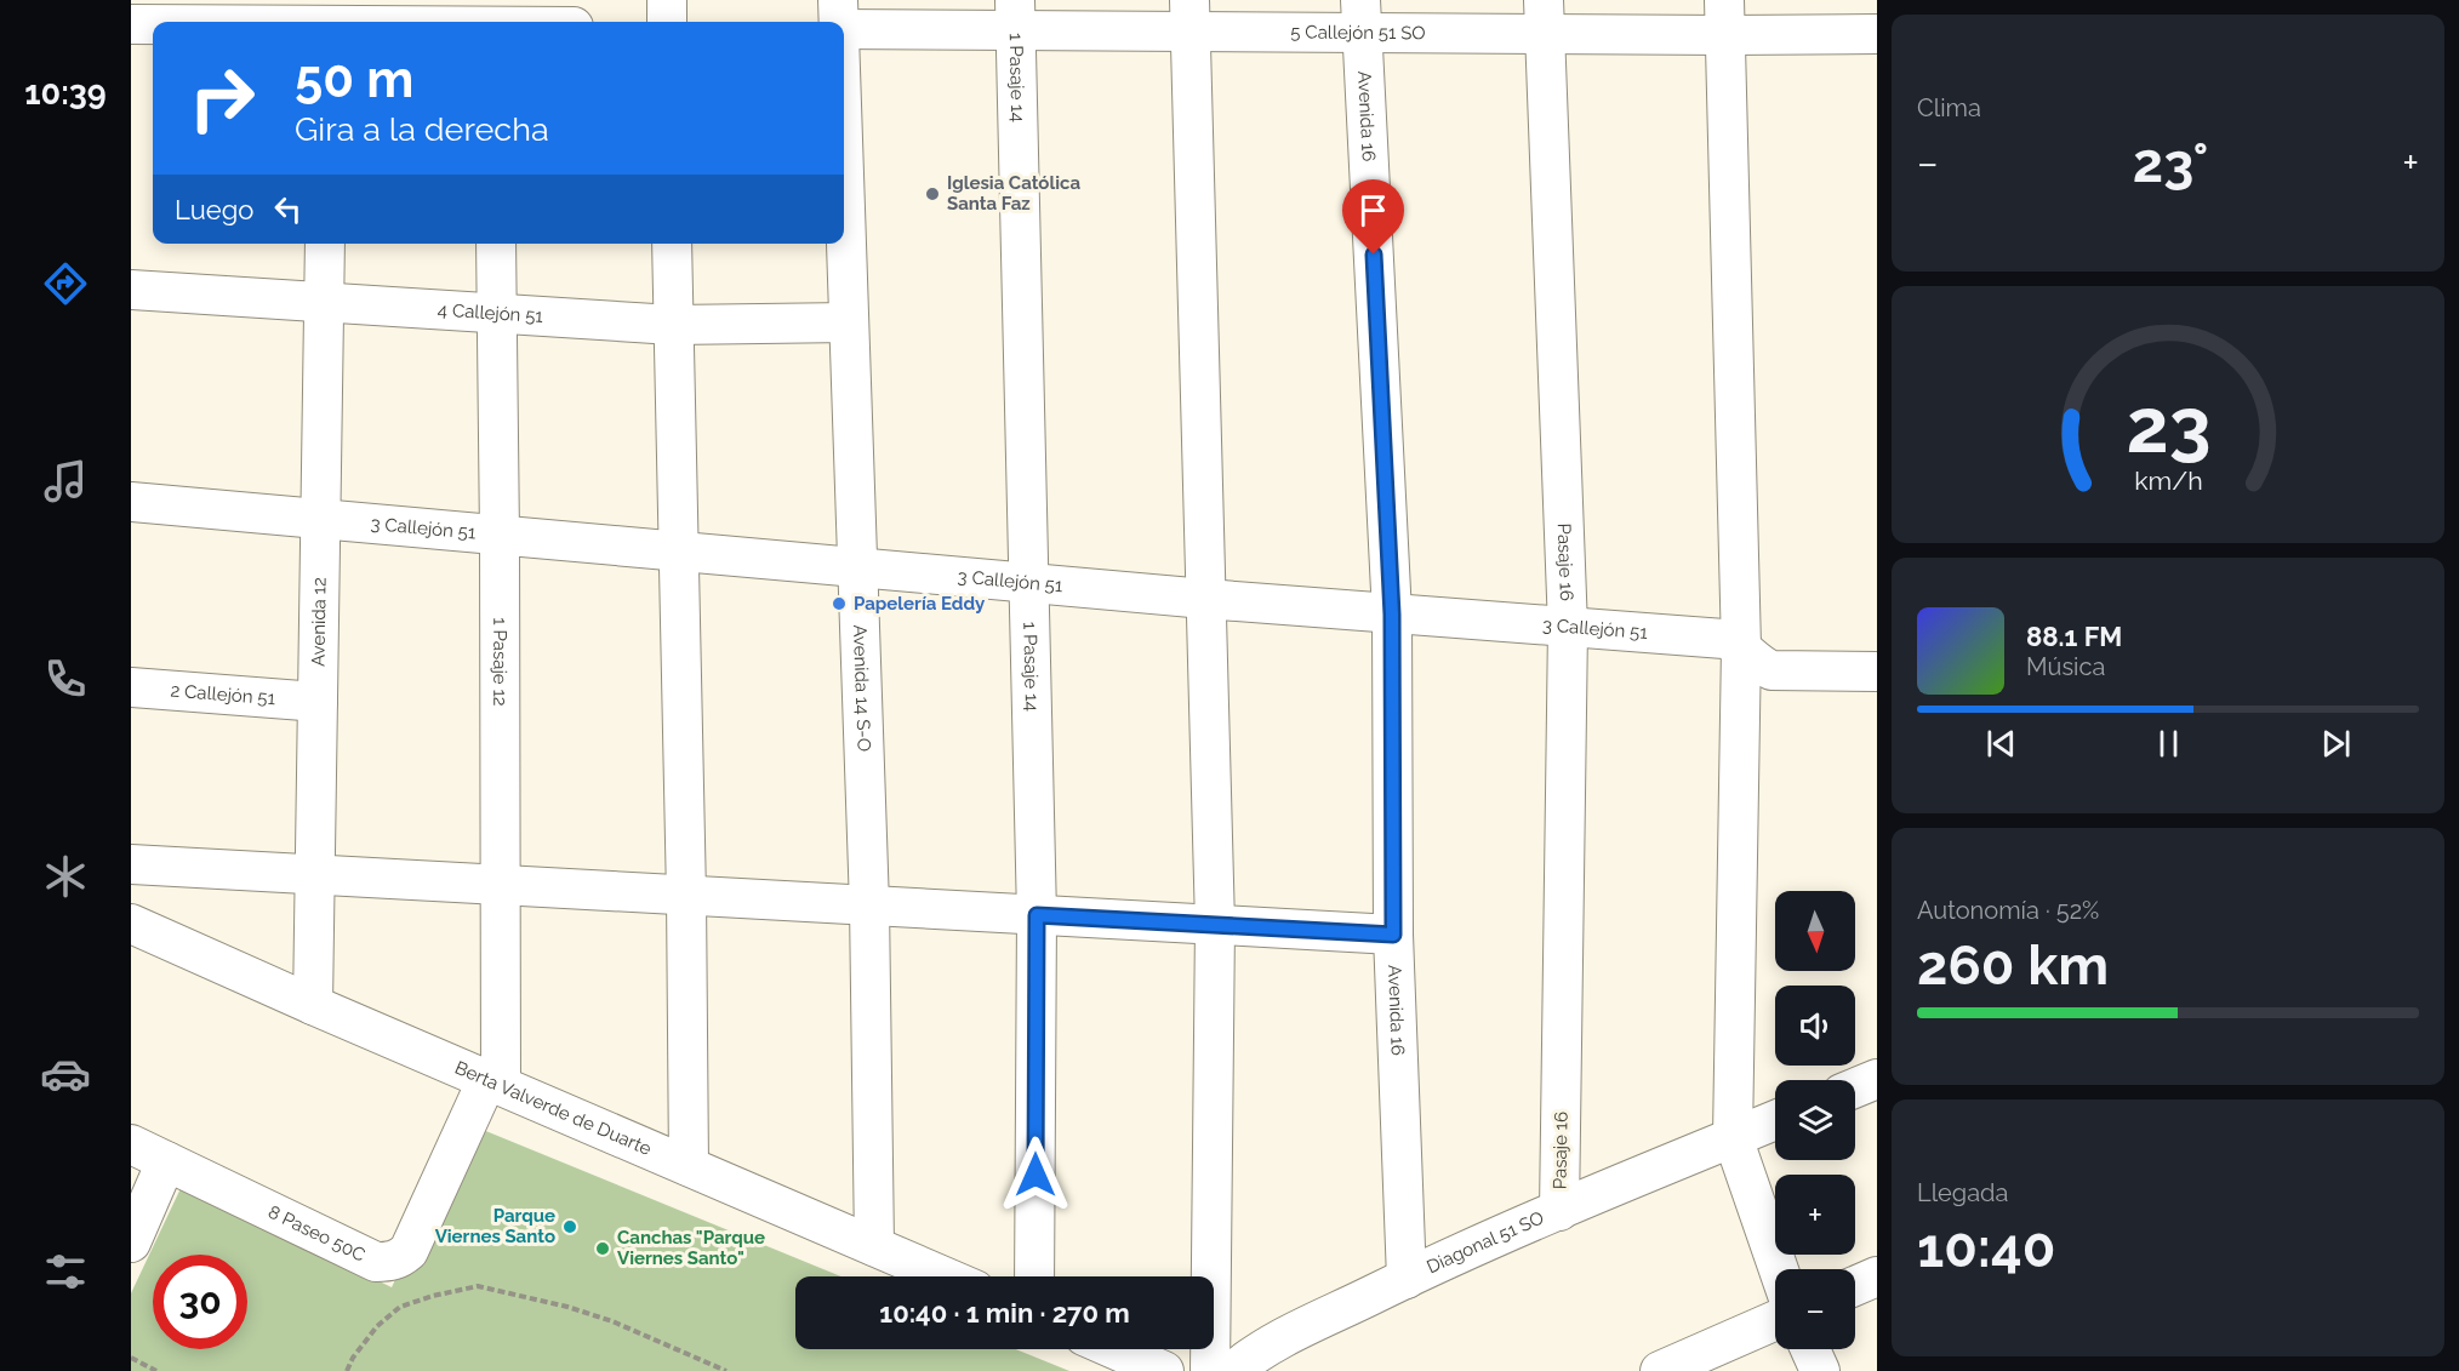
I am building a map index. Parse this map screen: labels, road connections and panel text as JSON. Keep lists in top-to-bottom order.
{
  "streets": {
    "street": [
      "5 Callejón 51 SO",
      "1 Pasaje 14",
      "Avenida 16",
      "4 Callejón 51",
      "3 Callejón 51",
      "Pasaje 16",
      "Avenida 12",
      "1 Pasaje 12",
      "Avenida 14 S-O",
      "2 Callejón 51",
      "Berta Valverde de Duarte",
      "8 Paseo 50C",
      "Diagonal 51 SO"
    ]
  },
  "crossings": [
    ["5 Callejón 51 SO", "1 Pasaje 14"],
    ["5 Callejón 51 SO", "Avenida 16"],
    ["5 Callejón 51 SO", "Pasaje 16"],
    ["1 Pasaje 14", "3 Callejón 51"],
    ["Avenida 16", "3 Callejón 51"],
    ["Avenida 16", "Diagonal 51 SO"],
    ["4 Callejón 51", "Avenida 12"],
    ["4 Callejón 51", "1 Pasaje 12"],
    ["4 Callejón 51", "Avenida 14 S-O"],
    ["3 Callejón 51", "Pasaje 16"],
    ["3 Callejón 51", "Avenida 12"],
    ["3 Callejón 51", "1 Pasaje 12"],
    ["3 Callejón 51", "Avenida 14 S-O"],
    ["Pasaje 16", "Diagonal 51 SO"],
    ["Avenida 12", "2 Callejón 51"],
    ["Avenida 12", "Berta Valverde de Duarte"],
    ["1 Pasaje 12", "Berta Valverde de Duarte"],
    ["1 Pasaje 12", "8 Paseo 50C"],
    ["Avenida 14 S-O", "Berta Valverde de Duarte"],
    ["Berta Valverde de Duarte", "8 Paseo 50C"]
  ],
  "places": [
    "Iglesia Católica Santa Faz",
    "Papelería Eddy",
    "Parque Viernes Santo",
    "Canchas \"Parque Viernes Santo\""
  ],
  "north": "bottom",
  "page": {
    "tabs": "10:39",
    "tile": [
      "Clima",
      ["Autonomía · 52%", "260 km"],
      ["Llegada", "10:40"]
    ],
    "turn": ["50 m", "Gira a la derecha"],
    "heat": ["−", "23°", "+"],
    "then": "Luego",
    "song": ["88.1 FM", "Música"],
    "map_buttons": ["+", "−"],
    "limit": "30",
    "trip": "10:40 · 1 min · 270 m",
    "gauge": ["23", "km/h"]
  }
}
